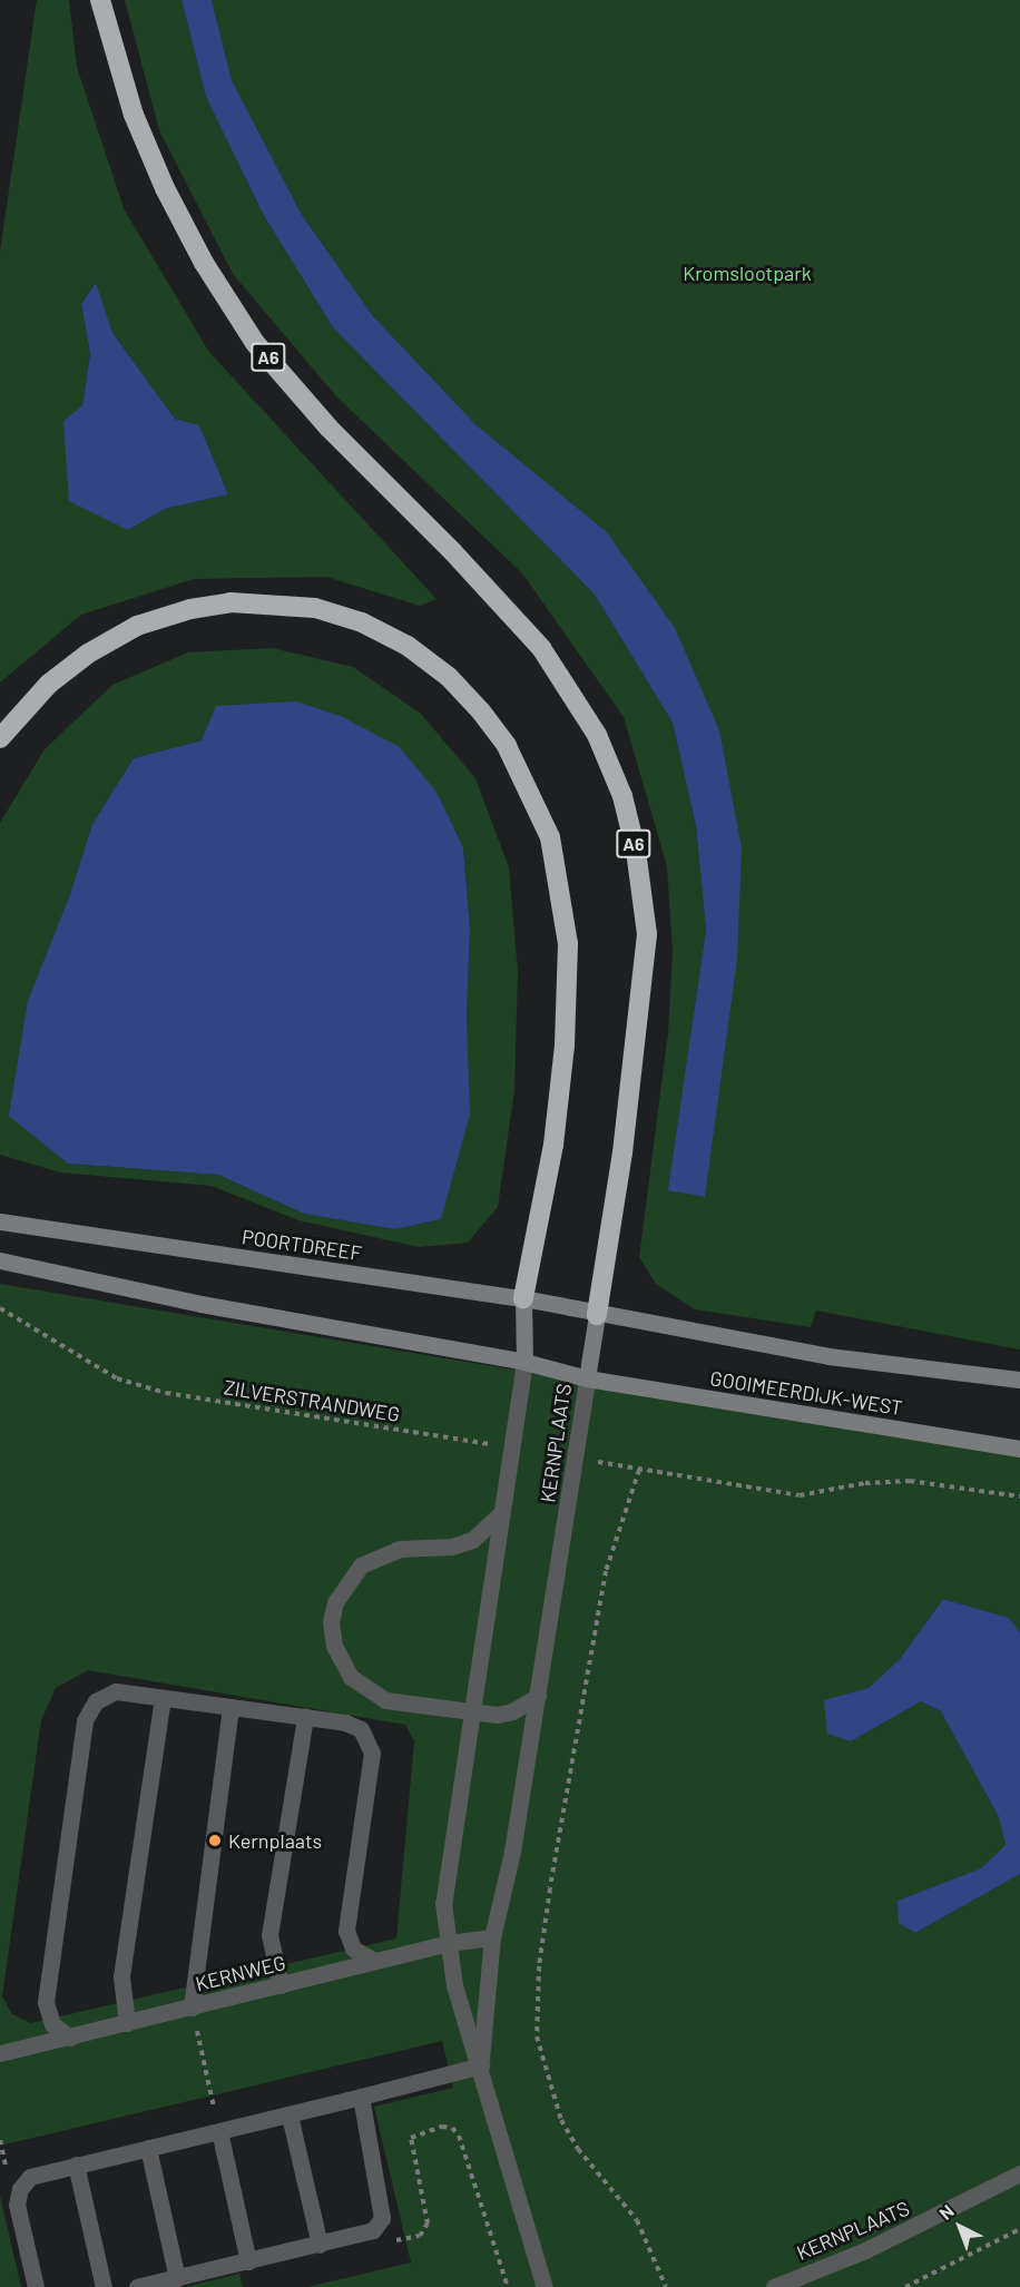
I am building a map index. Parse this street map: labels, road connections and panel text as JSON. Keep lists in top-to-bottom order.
{
  "streets": {
    "highway": ["A6"],
    "main road": ["POORTDREEF", "GOOIMEERDIJK-WEST", "KERNPLAATS"],
    "street": ["KERNWEG"],
    "path": ["ZILVERSTRANDWEG"]
  },
  "crossings": [
    ["A6", "POORTDREEF"],
    ["A6", "GOOIMEERDIJK-WEST"],
    ["A6", "KERNPLAATS"],
    ["POORTDREEF", "GOOIMEERDIJK-WEST"],
    ["POORTDREEF", "KERNPLAATS"],
    ["GOOIMEERDIJK-WEST", "KERNPLAATS"],
    ["ZILVERSTRANDWEG", "KERNPLAATS"],
    ["KERNPLAATS", "KERNWEG"]
  ],
  "parks": ["Kromslootpark"],
  "places": ["Kernplaats"],
  "north": "top left"
}
